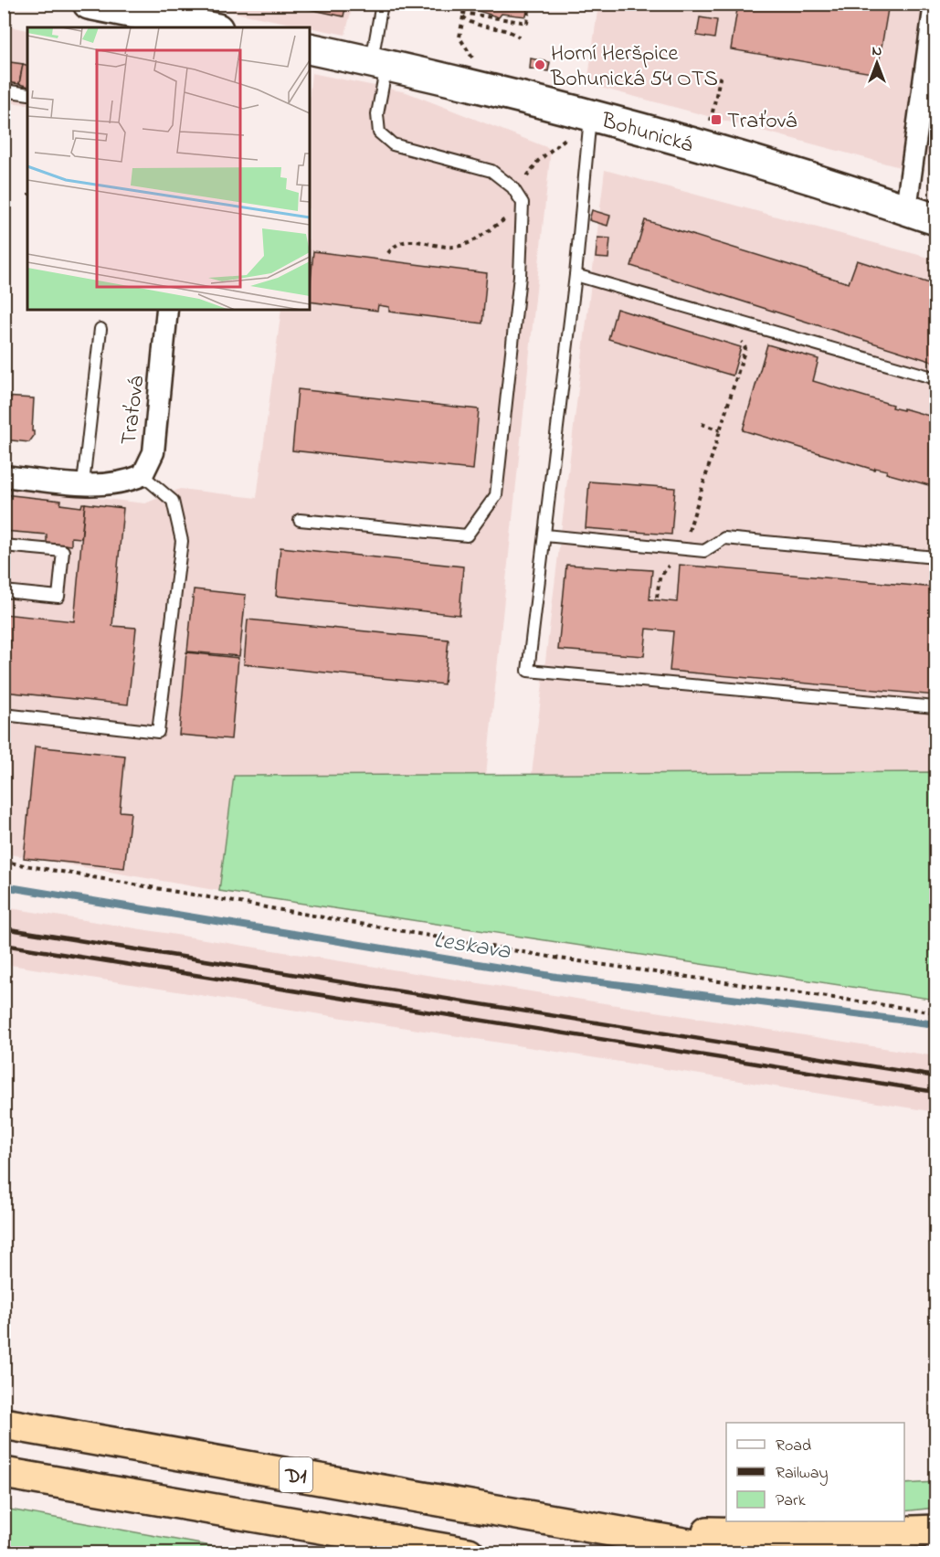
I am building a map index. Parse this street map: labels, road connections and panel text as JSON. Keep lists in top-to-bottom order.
{
  "streets": {
    "highway": ["D1"],
    "street": ["Bohunická", "Traťová"]
  },
  "water": ["Leskava"],
  "places": {
    "other": ["Horní Heršpice Bohunická 54 OTS"],
    "transit": ["Traťová"]
  },
  "legend": ["Road", "Railway", "Park"],
  "north": "top"
}
